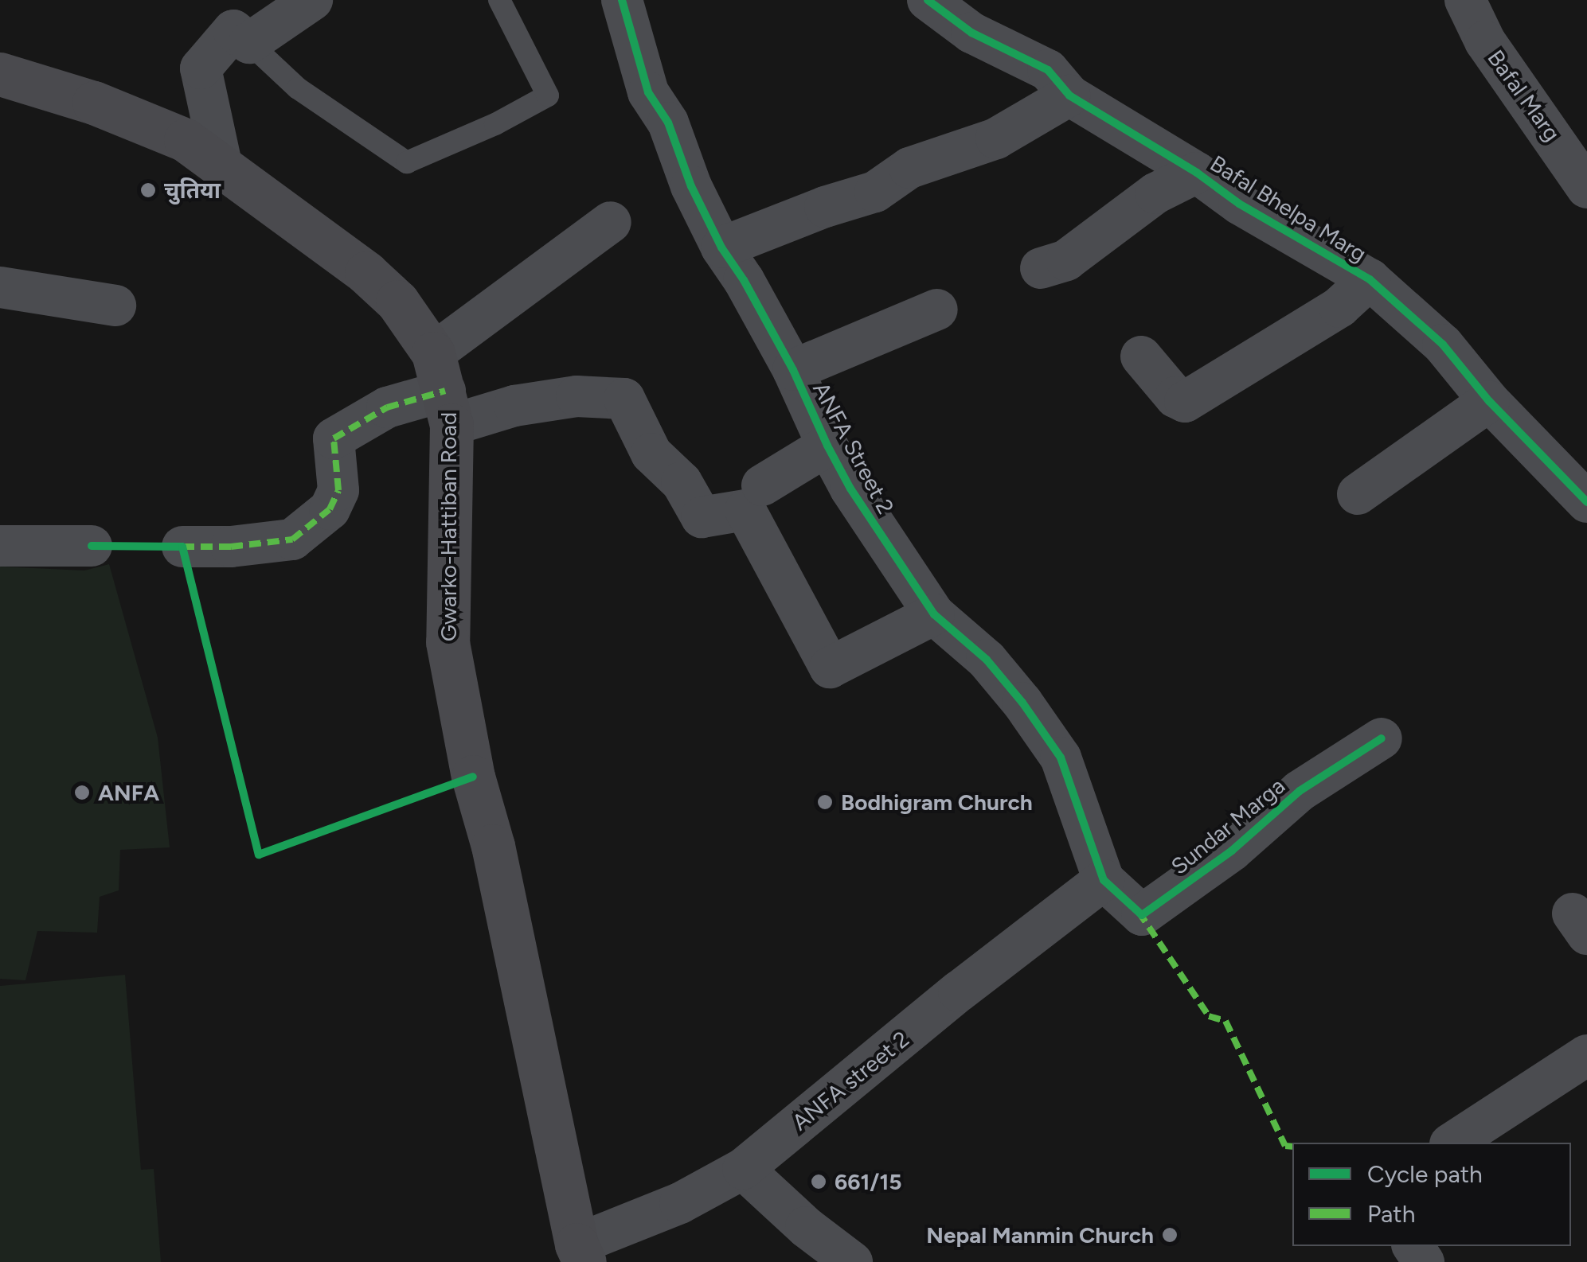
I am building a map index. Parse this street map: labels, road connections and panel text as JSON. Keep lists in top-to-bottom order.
{
  "streets": {
    "main road": ["Gwarko-Hattiban Road"],
    "street": [
      "Bafal Marg",
      "Bafal Bhelpa Marg",
      "ANFA Street 2",
      "Sundar Marga",
      "ANFA street 2"
    ]
  },
  "crossings": [
    ["ANFA Street 2", "Sundar Marga"],
    ["ANFA Street 2", "ANFA street 2"],
    ["Gwarko-Hattiban Road", "ANFA street 2"],
    ["Sundar Marga", "ANFA street 2"]
  ],
  "places": [
    "चुतिया",
    "ANFA",
    "Bodhigram Church",
    "661/15",
    "Nepal Manmin Church"
  ],
  "legend": ["Cycle path", "Path"]
}
